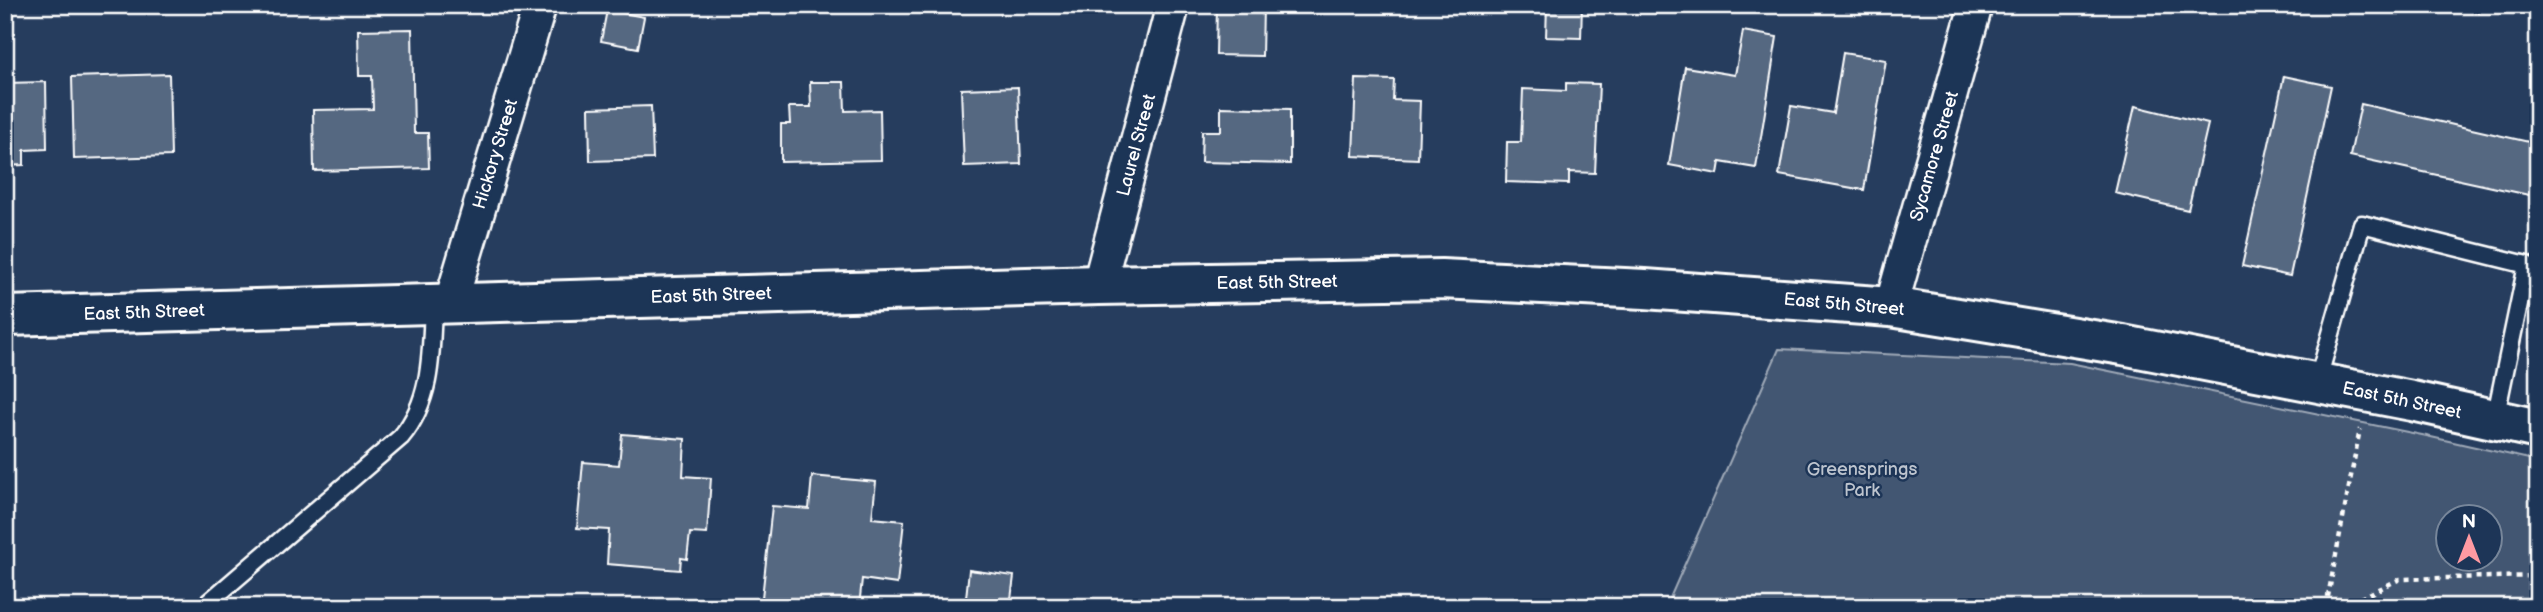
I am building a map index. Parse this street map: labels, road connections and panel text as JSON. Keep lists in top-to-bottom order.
{
  "streets": {
    "main road": ["East 5th Street"],
    "street": ["Laurel Street", "Hickory Street", "Sycamore Street"]
  },
  "crossings": [
    ["Laurel Street", "East 5th Street"],
    ["Hickory Street", "East 5th Street"],
    ["Sycamore Street", "East 5th Street"]
  ],
  "parks": ["Greensprings Park"],
  "north": "top"
}
